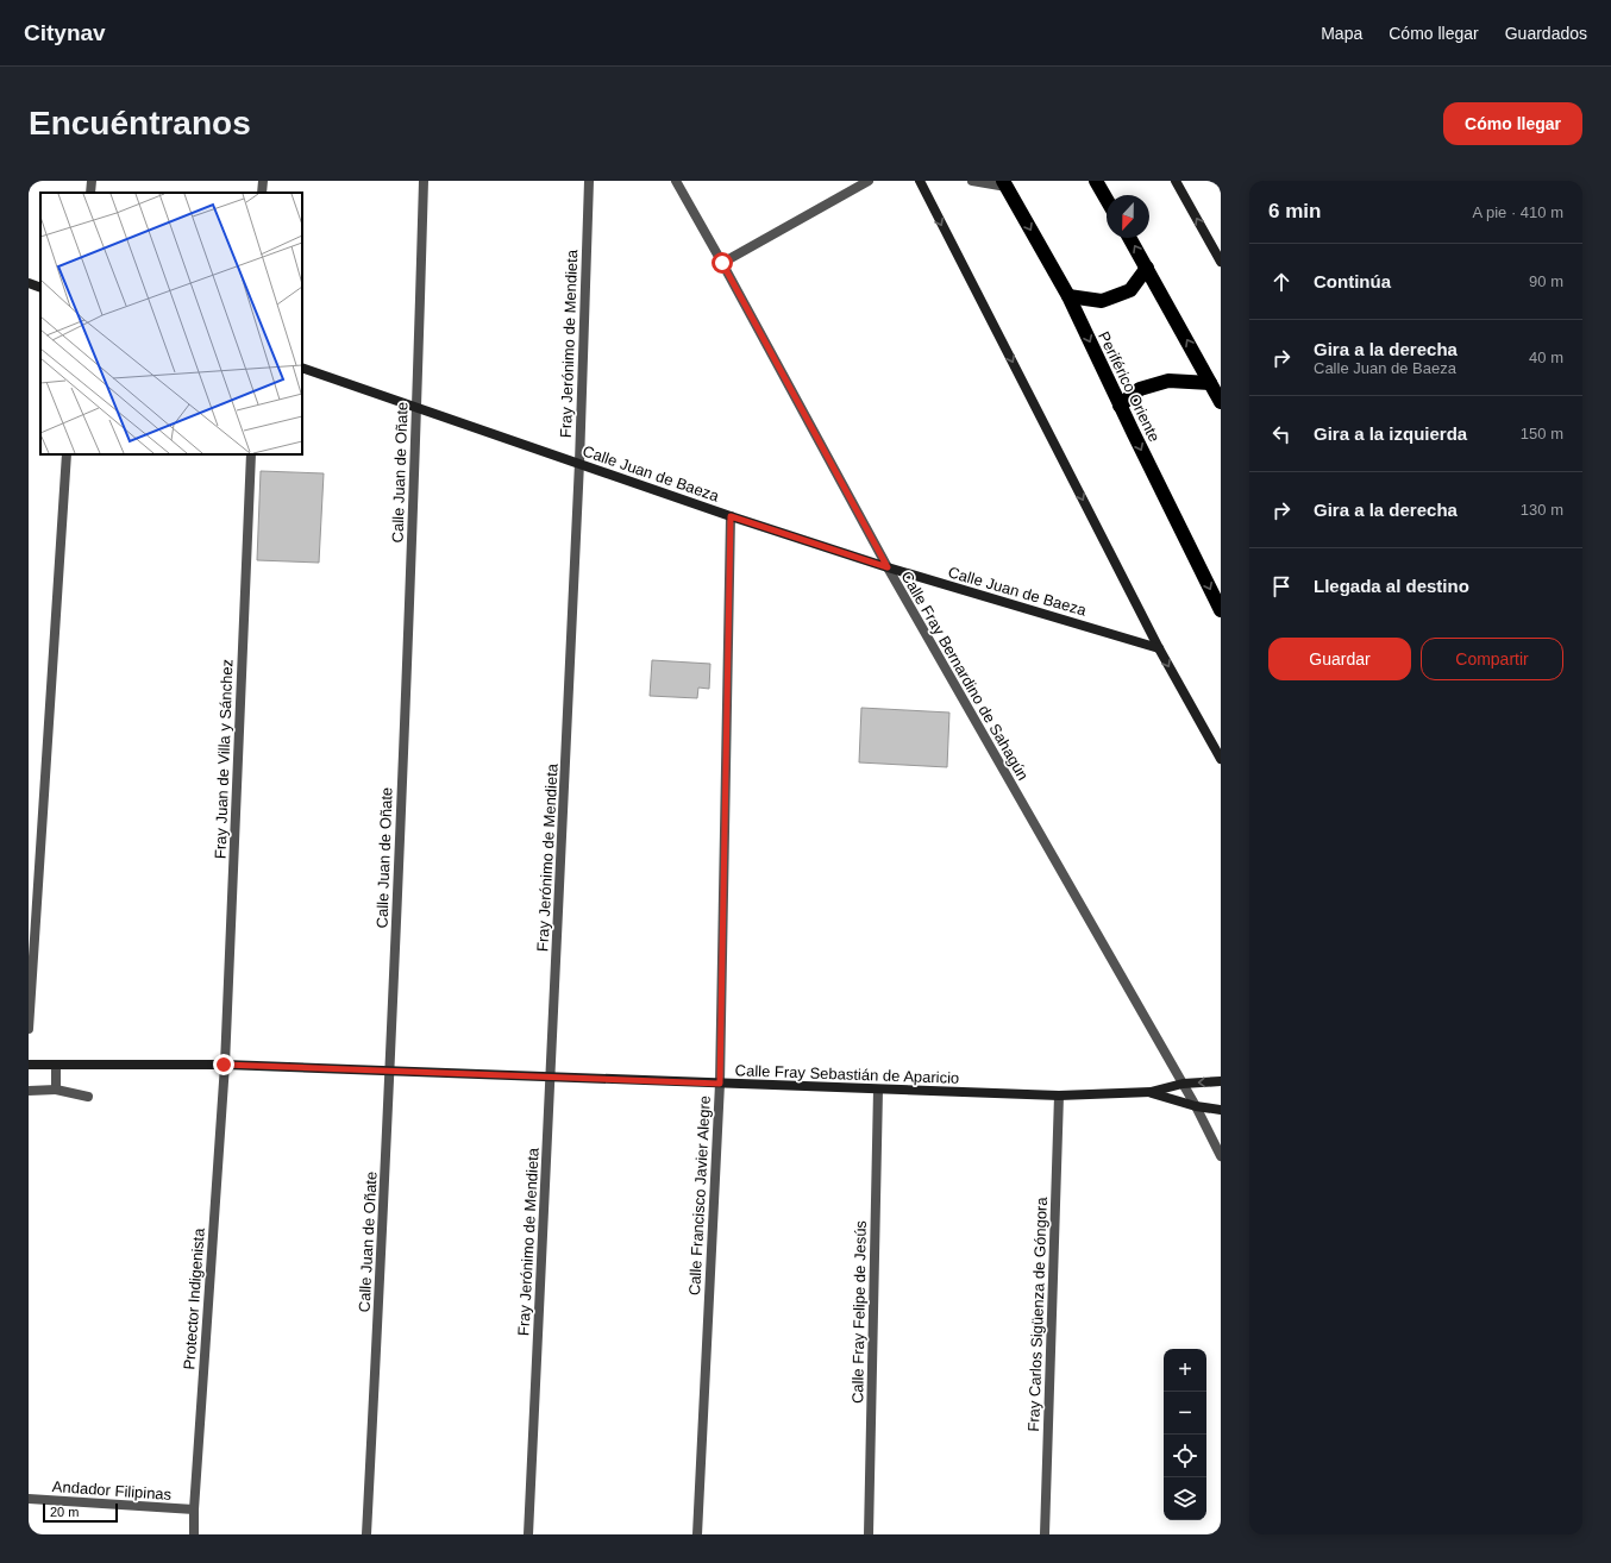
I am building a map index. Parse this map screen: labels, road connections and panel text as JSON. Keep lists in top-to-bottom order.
{
  "streets": {
    "highway": ["Periférico Oriente"],
    "street": [
      "Fray Jerónimo de Mendieta",
      "Calle Juan de Oñate",
      "Calle Juan de Baeza",
      "Calle Fray Bernardino de Sahagún",
      "Fray Juan de Villa y Sánchez",
      "Calle Fray Sebastián de Aparicio",
      "Calle Francisco Javier Alegre",
      "Protector Indigenista",
      "Calle Fray Felipe de Jesús",
      "Fray Carlos Sigüenza de Góngora",
      "Andador Filipinas"
    ]
  },
  "crossings": [
    ["Fray Jerónimo de Mendieta", "Calle Juan de Baeza"],
    ["Fray Jerónimo de Mendieta", "Calle Fray Sebastián de Aparicio"],
    ["Calle Juan de Oñate", "Calle Juan de Baeza"],
    ["Calle Juan de Oñate", "Calle Fray Sebastián de Aparicio"],
    ["Calle Juan de Baeza", "Calle Fray Bernardino de Sahagún"],
    ["Calle Juan de Baeza", "Calle Francisco Javier Alegre"],
    ["Calle Fray Bernardino de Sahagún", "Calle Fray Sebastián de Aparicio"],
    ["Fray Juan de Villa y Sánchez", "Calle Fray Sebastián de Aparicio"],
    ["Fray Juan de Villa y Sánchez", "Protector Indigenista"],
    ["Calle Fray Sebastián de Aparicio", "Calle Francisco Javier Alegre"],
    ["Calle Fray Sebastián de Aparicio", "Protector Indigenista"],
    ["Calle Fray Sebastián de Aparicio", "Calle Fray Felipe de Jesús"],
    ["Calle Fray Sebastián de Aparicio", "Fray Carlos Sigüenza de Góngora"],
    ["Protector Indigenista", "Andador Filipinas"]
  ],
  "scale_bar": "20 m",
  "north": "bottom",
  "page": {
    "header": "Citynav",
    "nav": ["Mapa", "Cómo llegar", "Guardados"],
    "buttons": [
      "Cómo llegar",
      ["Guardar", "Compartir"]
    ],
    "title": "Encuéntranos",
    "heading": ["6 min", "A pie · 410 m"],
    "list": [
      ["Continúa", "90 m"],
      ["Gira a la derecha", "Calle Juan de Baeza", "40 m"],
      ["Gira a la izquierda", "150 m"],
      ["Gira a la derecha", "130 m"],
      "Llegada al destino"
    ],
    "map_buttons": ["+", "−"],
    "scale": "20 m"
  }
}
